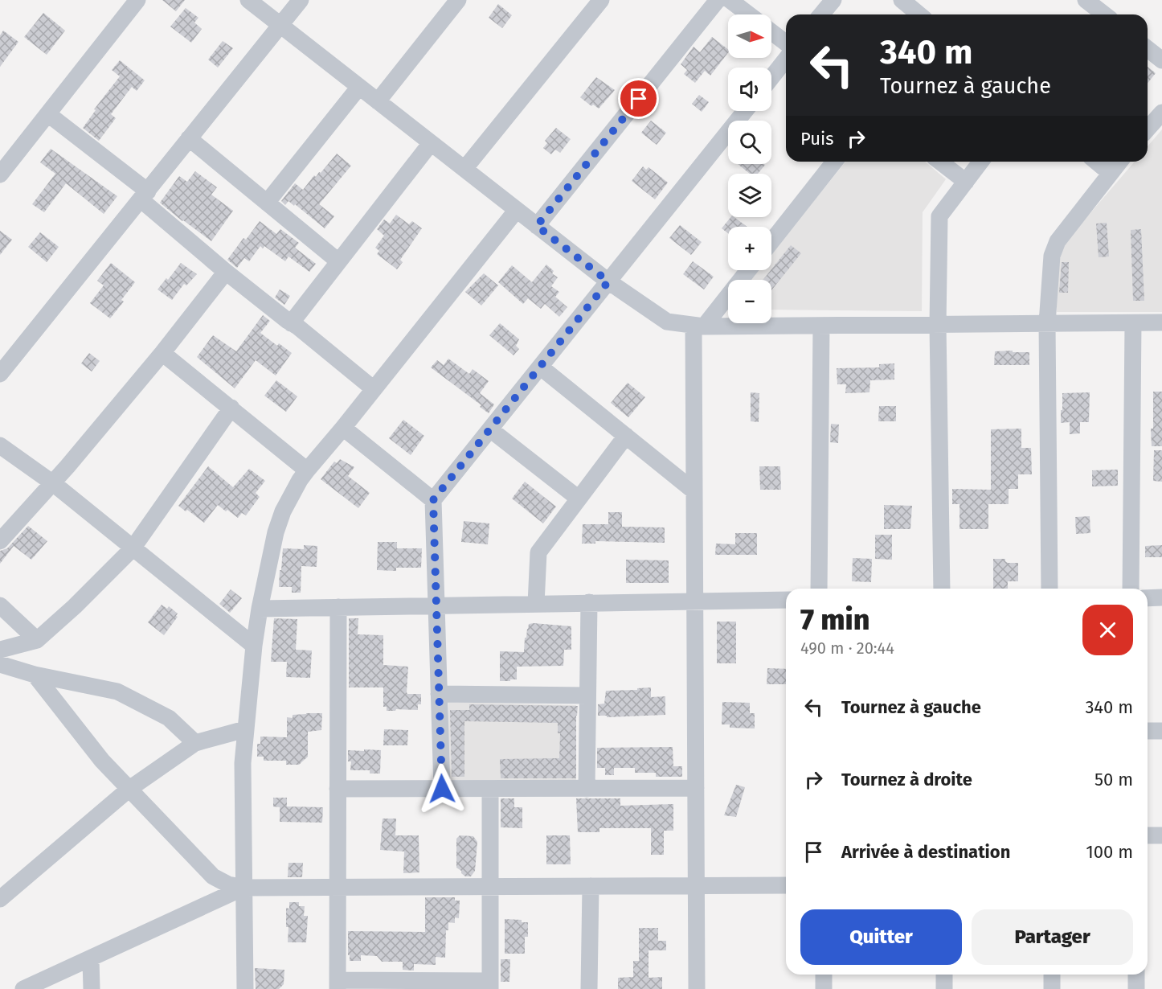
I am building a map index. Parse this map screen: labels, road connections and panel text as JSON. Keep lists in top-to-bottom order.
{
  "north": "right",
  "page": {
    "map_buttons": ["+", "−"],
    "turn": ["340 m", "Tournez à gauche"],
    "then": "Puis",
    "heading": ["7 min", "490 m · 20:44"],
    "list": [
      {
        "name": "Tournez à gauche",
        "value": "340 m"
      },
      {
        "name": "Tournez à droite",
        "value": "50 m"
      },
      {
        "name": "Arrivée à destination",
        "value": "100 m"
      }
    ],
    "buttons": ["Quitter", "Partager"]
  }
}
